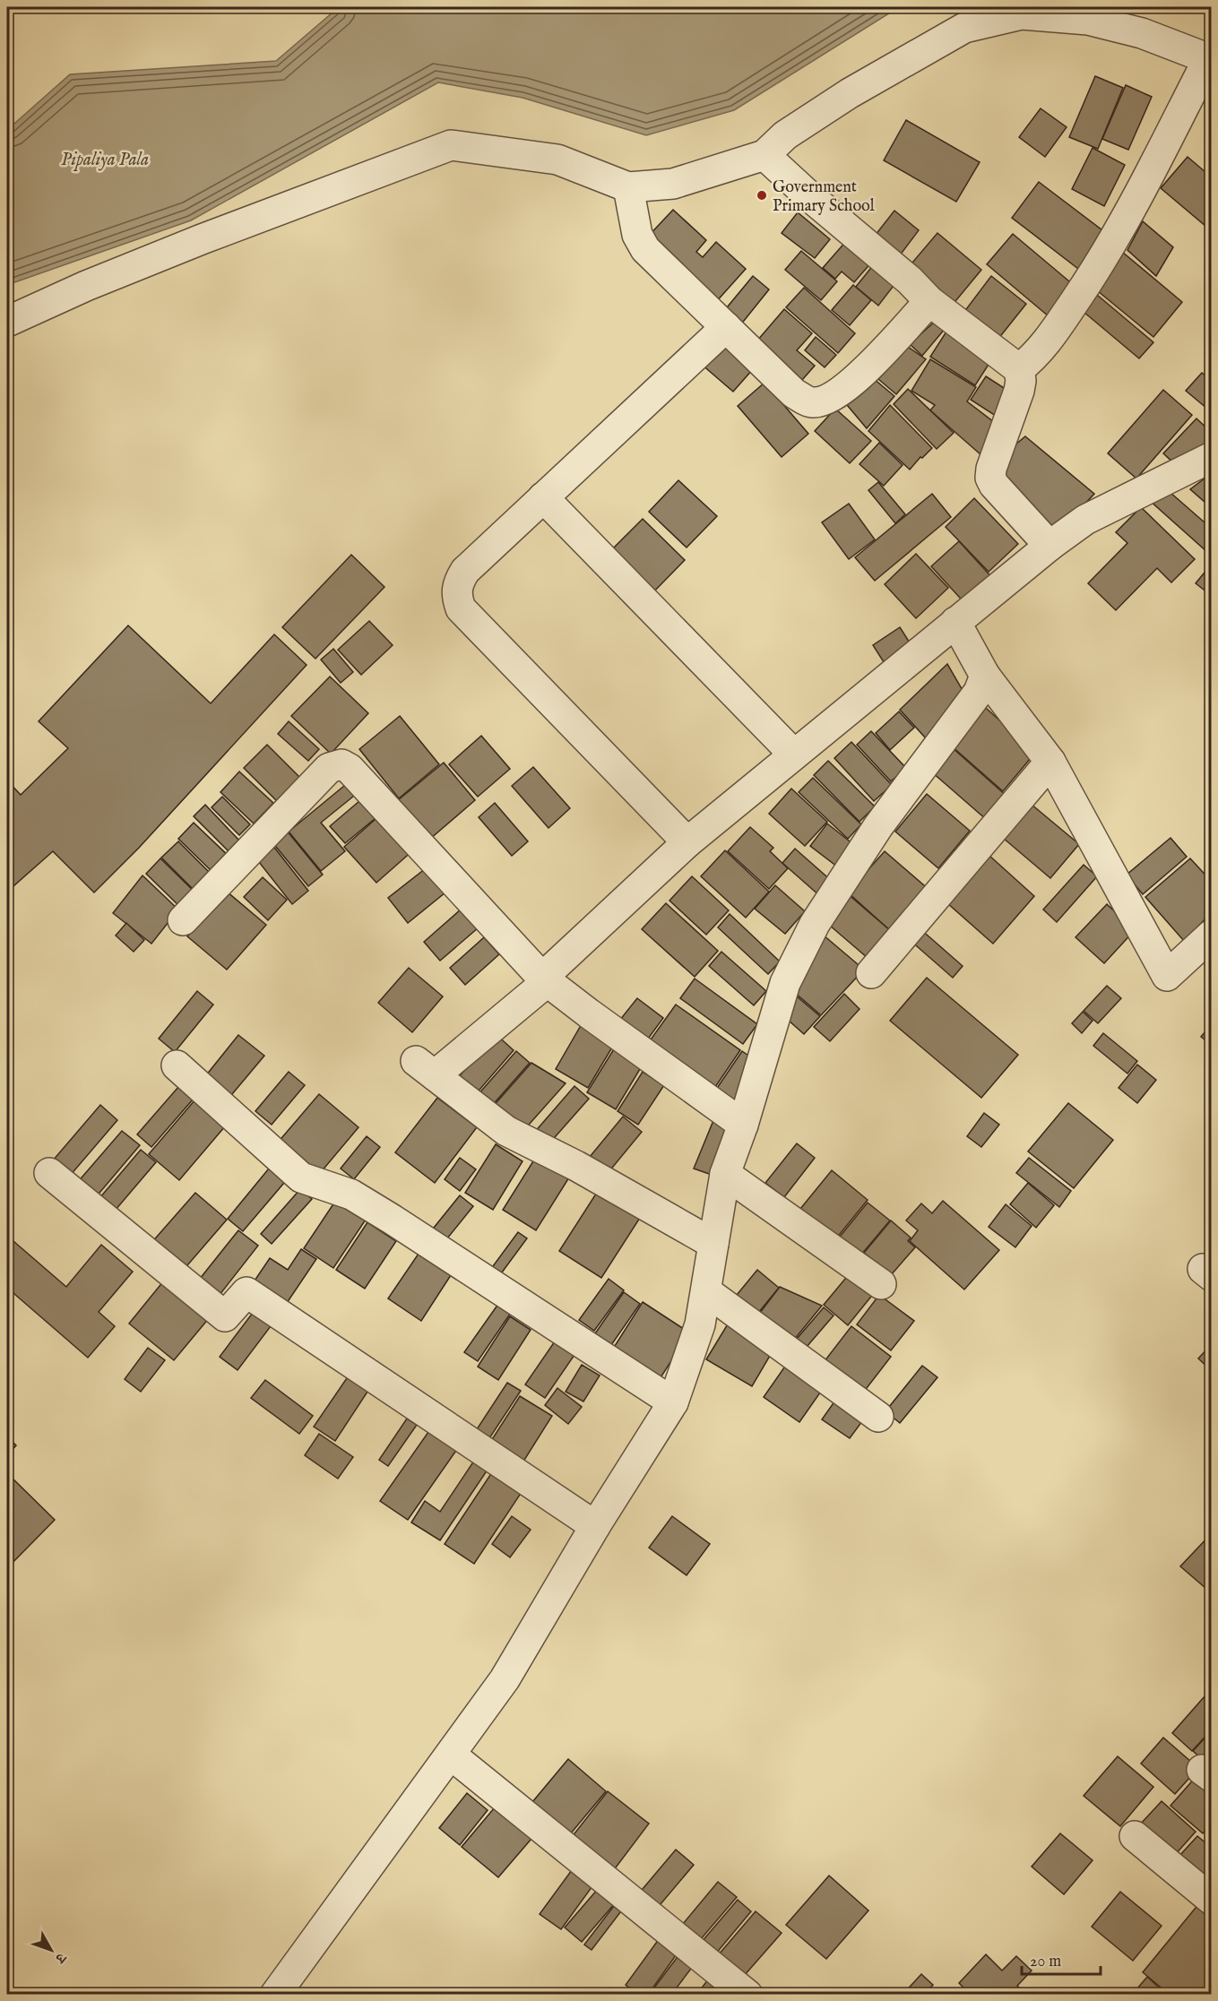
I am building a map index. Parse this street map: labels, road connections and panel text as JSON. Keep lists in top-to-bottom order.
{
  "water": ["Pipaliya Pala"],
  "places": ["Government Primary School"],
  "scale_bar": "20 m",
  "north": "bottom right"
}
